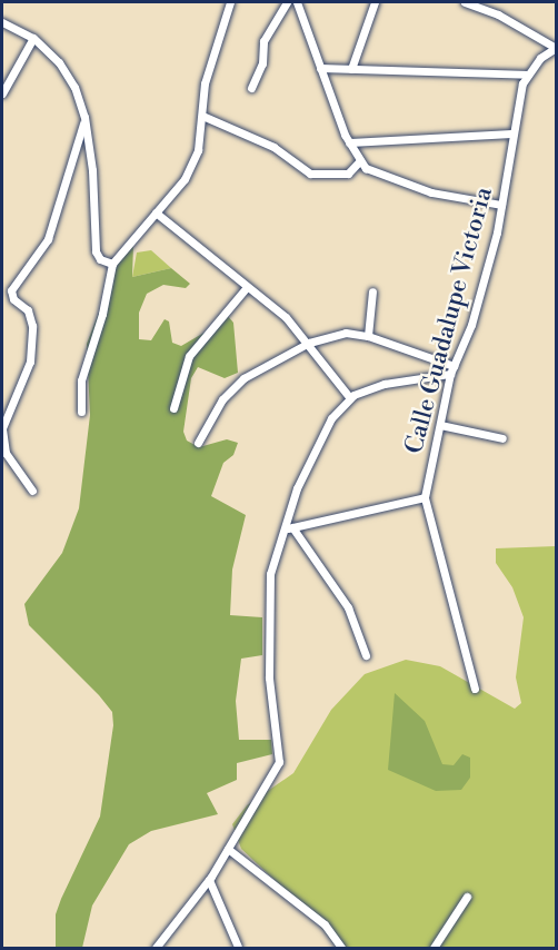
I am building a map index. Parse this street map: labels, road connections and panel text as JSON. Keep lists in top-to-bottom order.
{
  "streets": {
    "street": ["Calle Guadalupe Victoria"]
  }
}
